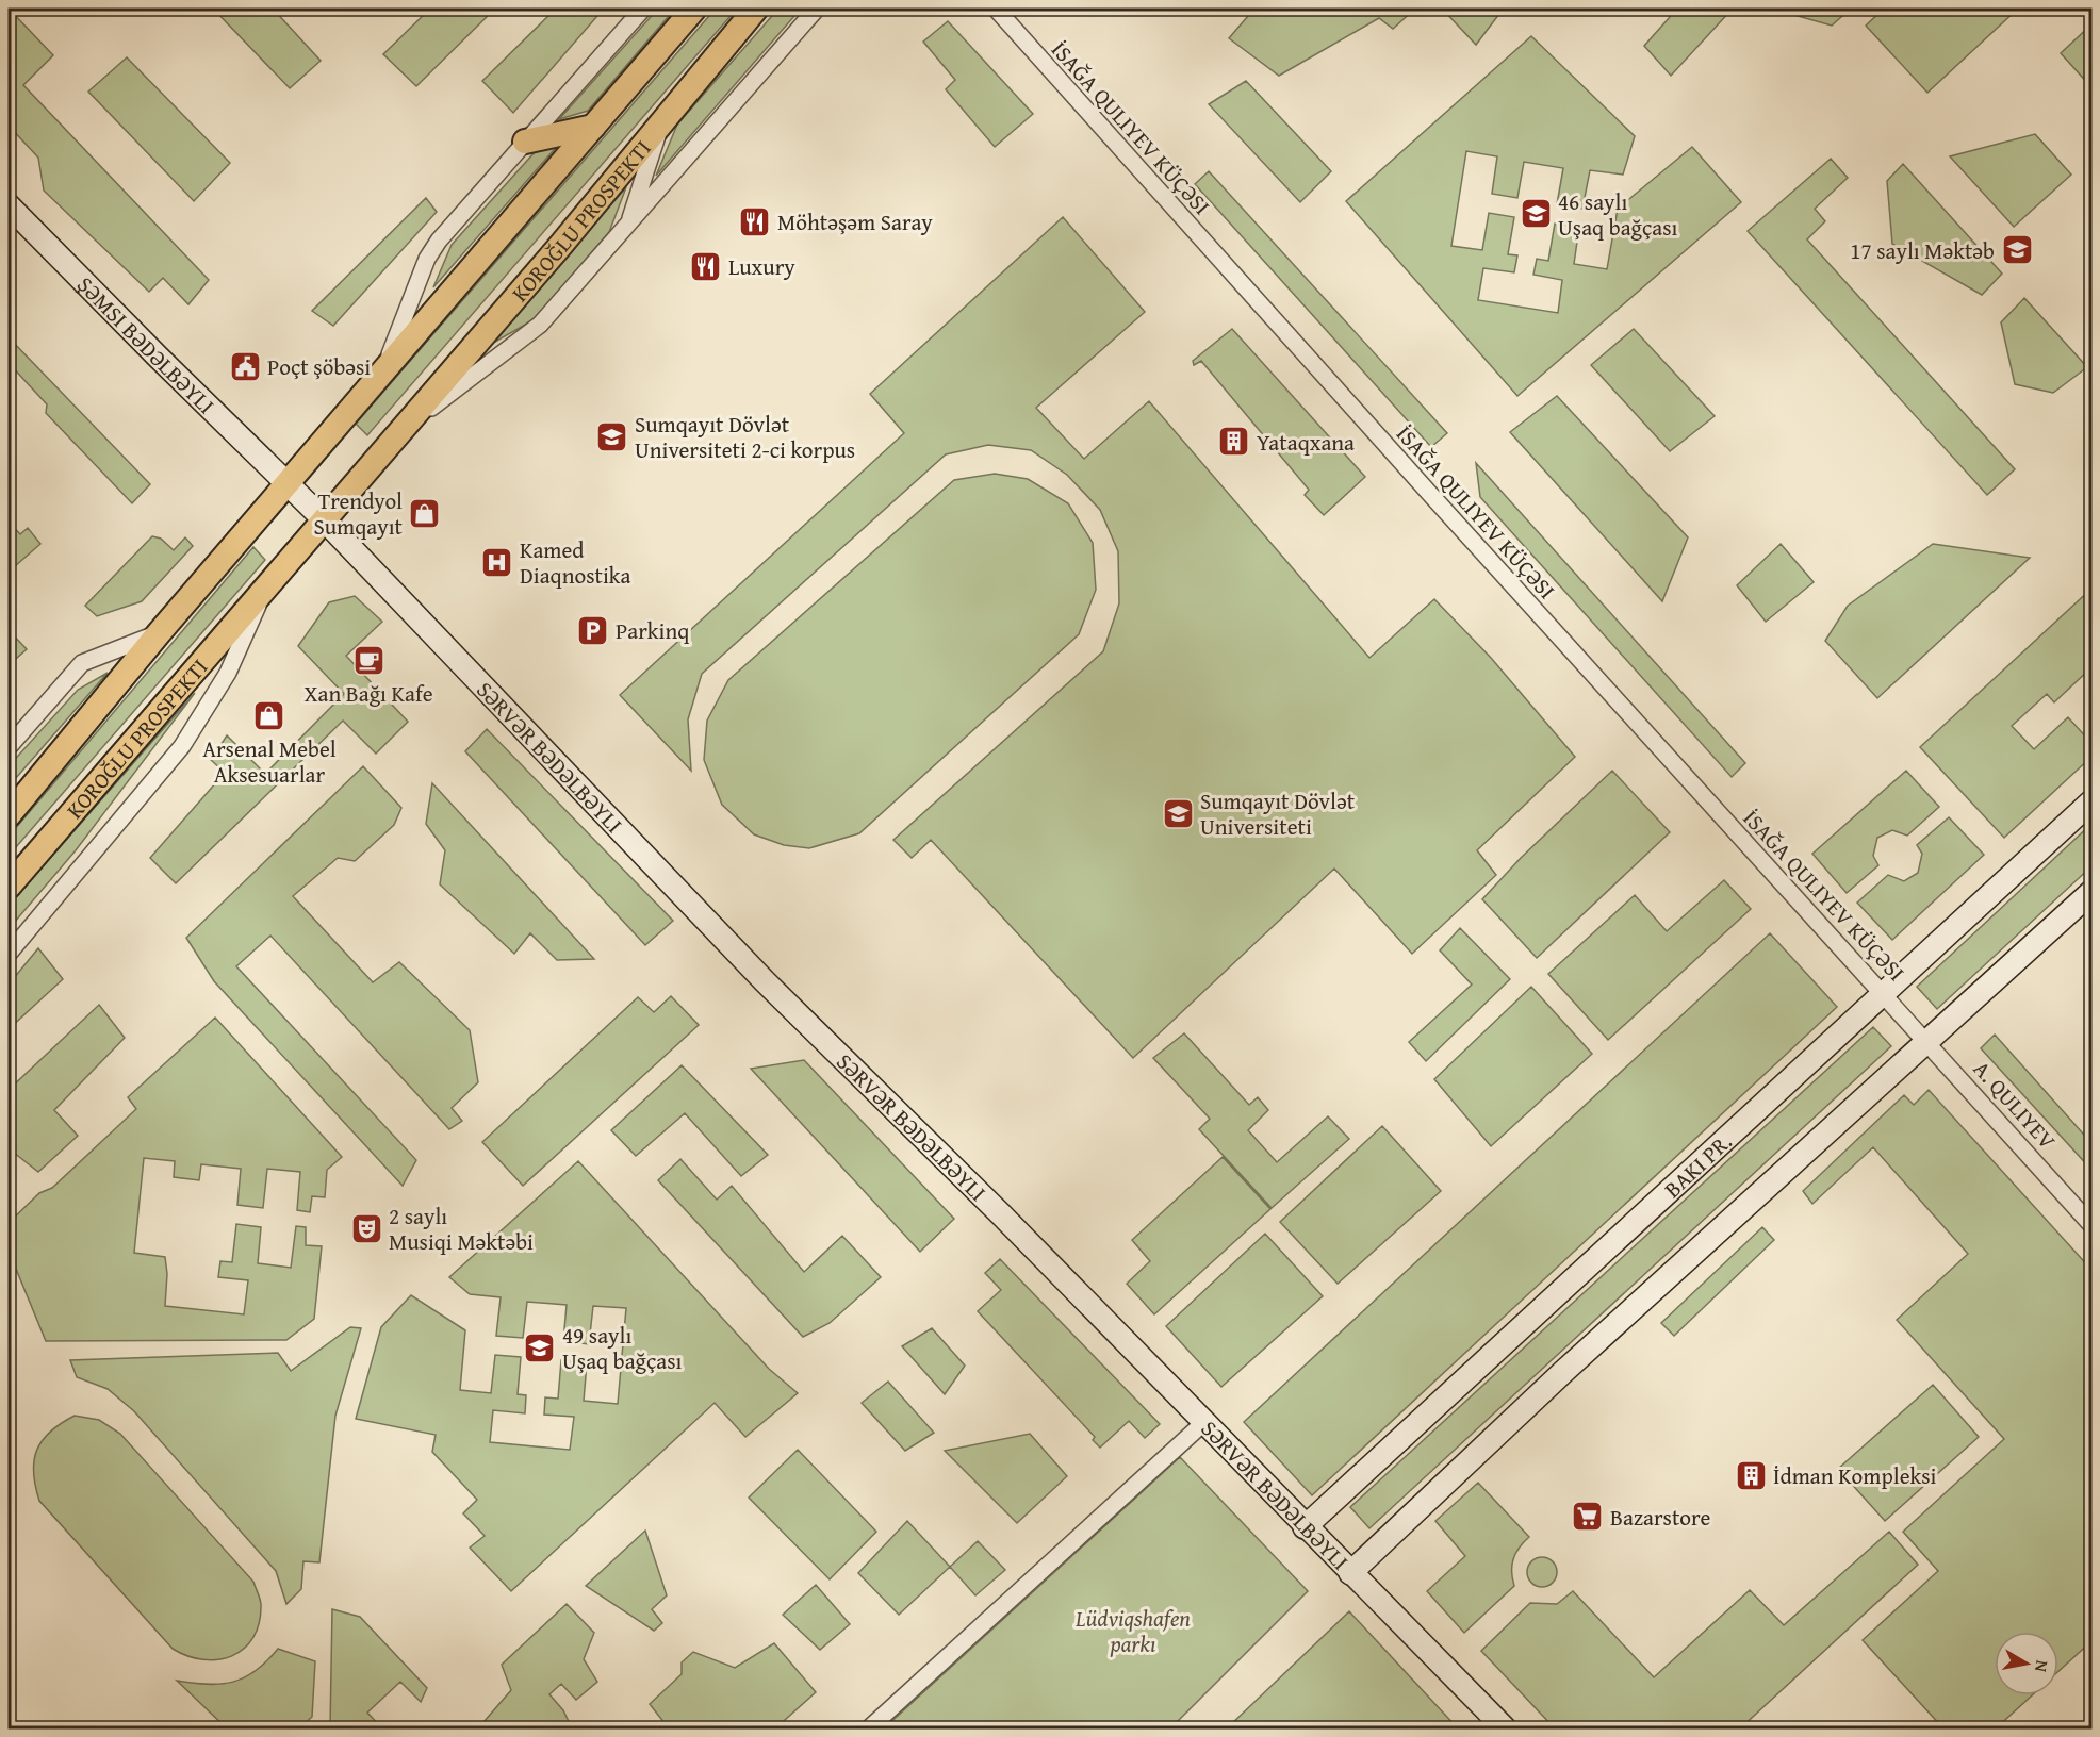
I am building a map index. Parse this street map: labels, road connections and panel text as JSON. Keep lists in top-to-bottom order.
{
  "streets": {
    "main road": ["KOROĞLU PROSPEKTI"],
    "street": [
      "İSAĞA QULIYEV KÜÇƏSI",
      "ŞƏMSI BƏDƏLBƏYLI",
      "SƏRVƏR BƏDƏLBƏYLI",
      "A. QULIYEV"
    ]
  },
  "crossings": [
    ["İSAĞA QULIYEV KÜÇƏSI", "A. QULIYEV"],
    ["KOROĞLU PROSPEKTI", "ŞƏMSI BƏDƏLBƏYLI"],
    ["KOROĞLU PROSPEKTI", "SƏRVƏR BƏDƏLBƏYLI"],
    ["ŞƏMSI BƏDƏLBƏYLI", "SƏRVƏR BƏDƏLBƏYLI"]
  ],
  "parks": ["Lüdviqshafen parkı"],
  "places": {
    "school or university": [
      "46 saylı Uşaq bağçası",
      "17 saylı Məktəb",
      "Sumqayıt Dövlət Universiteti 2-ci korpus",
      "Sumqayıt Dövlət Universiteti",
      "49 saylı Uşaq bağçası"
    ],
    "restaurant": ["Möhtəşəm Saray", "Luxury"],
    "public building": ["Poçt şöbəsi"],
    "building": ["Yataqxana", "İdman Kompleksi"],
    "shop": ["Trendyol Sumqayıt", "Arsenal Mebel Aksesuarlar"],
    "hospital": ["Kamed Diaqnostika"],
    "parking": ["Parkinq"],
    "cafe": ["Xan Bağı Kafe"],
    "theatre": ["2 saylı Musiqi Məktəbi"],
    "supermarket": ["Bazarstore"]
  },
  "north": "right"
}
